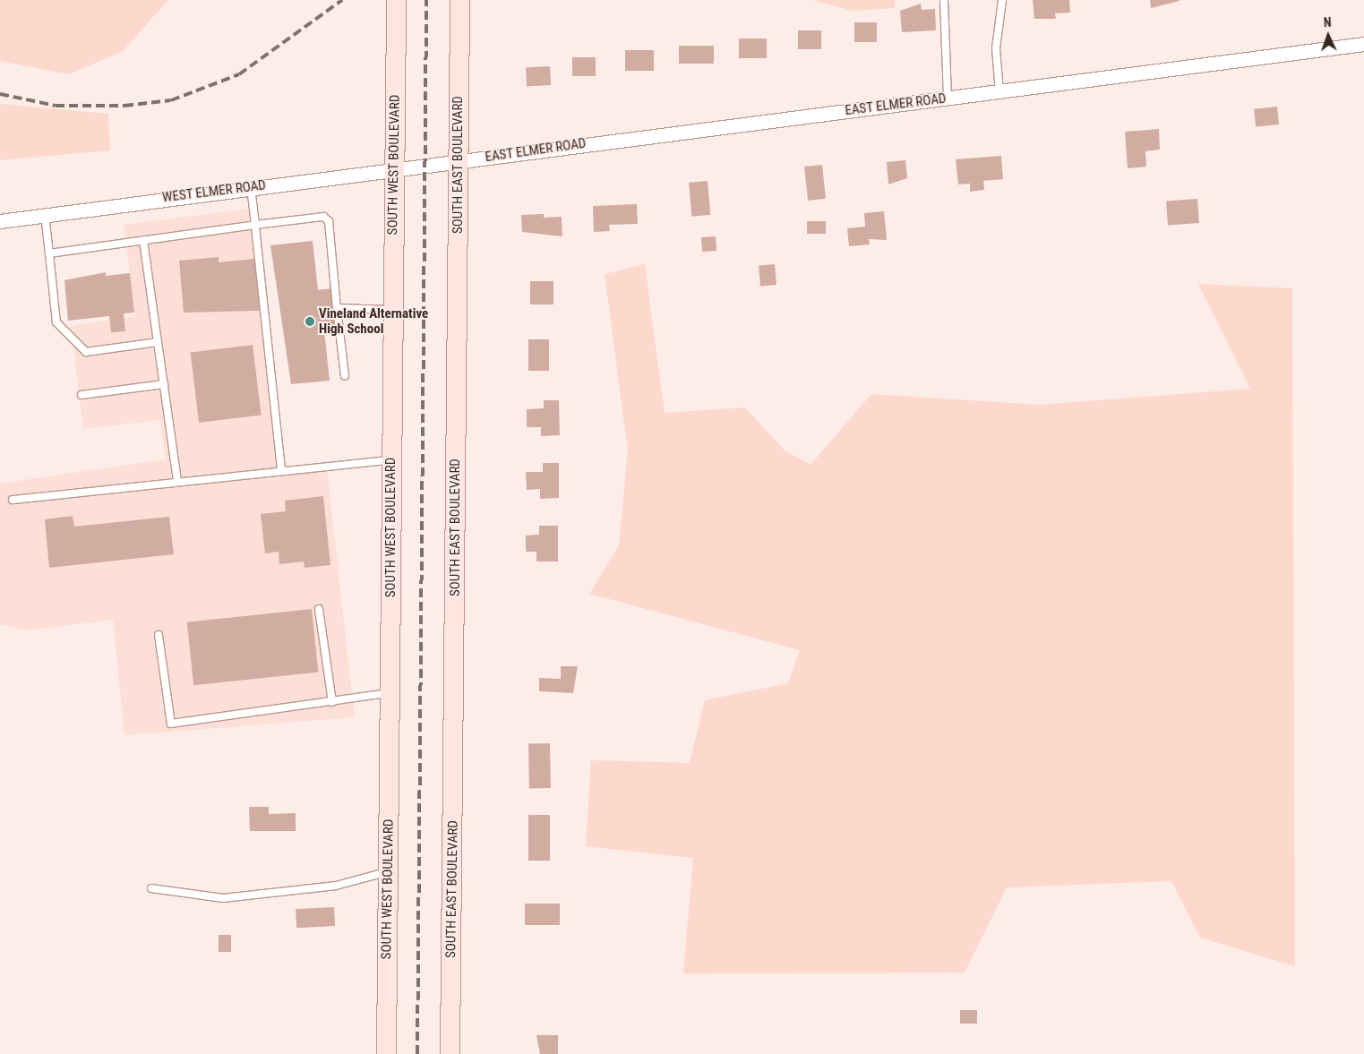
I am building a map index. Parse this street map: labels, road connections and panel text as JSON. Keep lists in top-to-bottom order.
{
  "streets": {
    "main road": ["SOUTH WEST BOULEVARD", "SOUTH EAST BOULEVARD"],
    "street": ["EAST ELMER ROAD", "WEST ELMER ROAD"]
  },
  "crossings": [
    ["EAST ELMER ROAD", "SOUTH EAST BOULEVARD"],
    ["EAST ELMER ROAD", "WEST ELMER ROAD"],
    ["SOUTH WEST BOULEVARD", "WEST ELMER ROAD"]
  ],
  "places": ["Vineland Alternative High School"],
  "north": "top"
}
